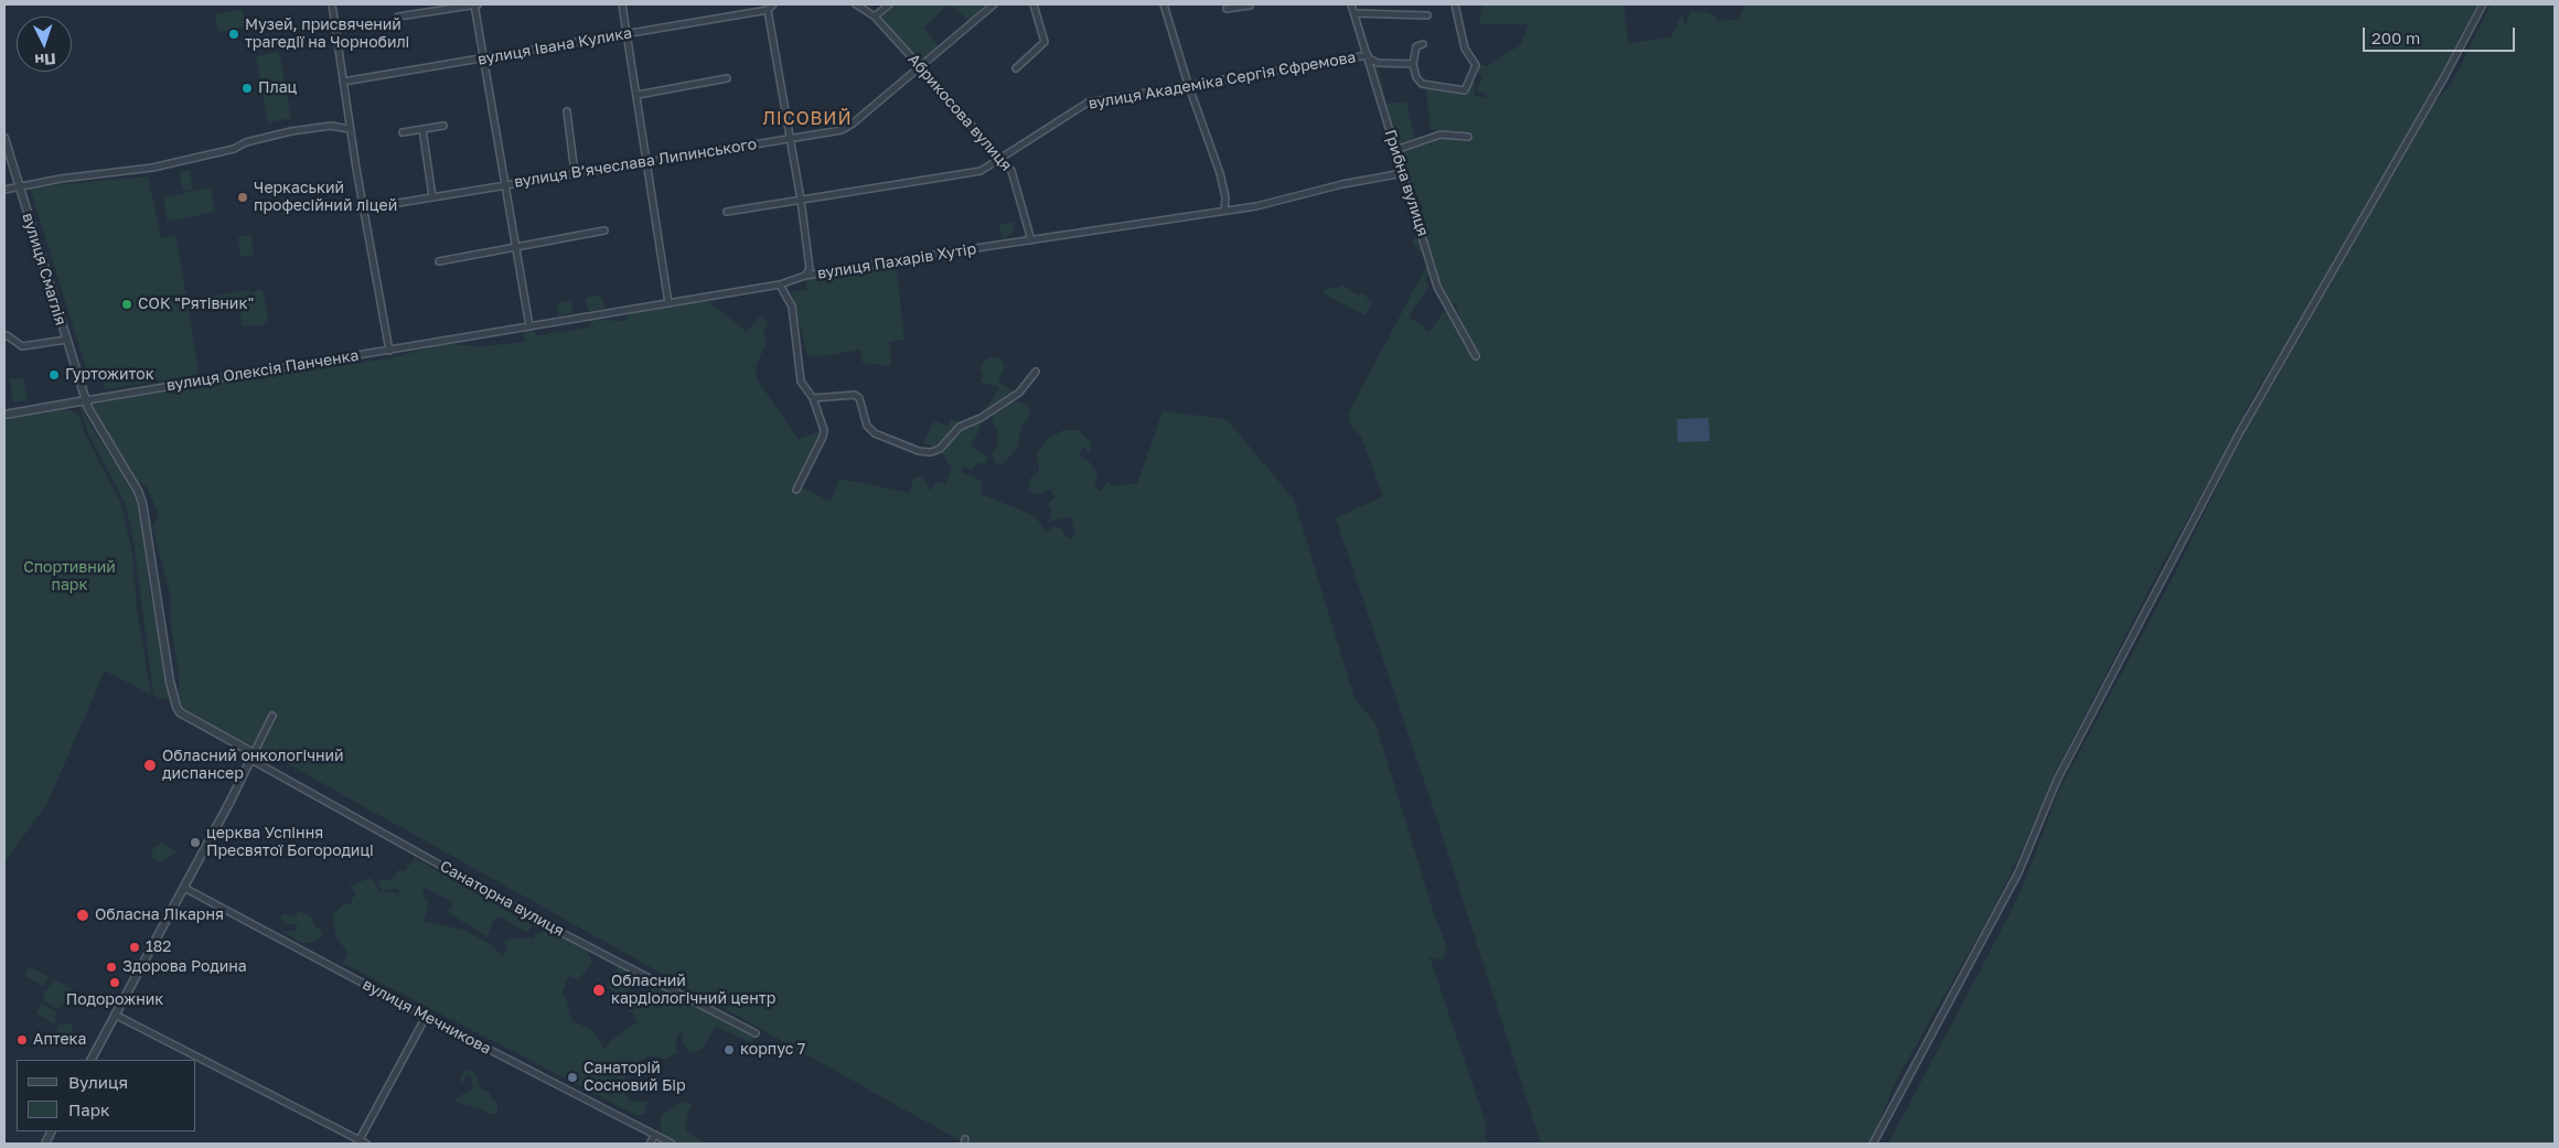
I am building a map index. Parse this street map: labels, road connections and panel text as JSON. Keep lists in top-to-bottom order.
{
  "streets": {
    "street": [
      "вулиця Івана Кулика",
      "вулиця Академіка Сергія Єфремова",
      "Абрикосова вулиця",
      "вулиця Вʼячеслава Липинського",
      "Грибна вулиця",
      "вулиця Пахарів Хутір",
      "вулиця Смаглія",
      "вулиця Олексія Панченка",
      "Санаторна вулиця",
      "вулиця Мечникова"
    ]
  },
  "crossings": [
    ["вулиця Академіка Сергія Єфремова", "Абрикосова вулиця"],
    ["вулиця Академіка Сергія Єфремова", "Грибна вулиця"],
    ["Абрикосова вулиця", "вулиця Вʼячеслава Липинського"],
    ["Абрикосова вулиця", "вулиця Пахарів Хутір"],
    ["Грибна вулиця", "вулиця Пахарів Хутір"],
    ["вулиця Пахарів Хутір", "вулиця Олексія Панченка"],
    ["вулиця Смаглія", "вулиця Олексія Панченка"],
    ["вулиця Смаглія", "Санаторна вулиця"]
  ],
  "districts": ["ЛІСОВИЙ"],
  "parks": ["Спортивний парк"],
  "places": [
    "Музей, присвячений трагедії на Чорнобилі",
    "Плац",
    "Черкаський професійний ліцей",
    "СОК \"Рятівник\"",
    "Гуртожиток",
    "Обласний онкологічний диспансер",
    "церква Успіння Пресвятої Богородиці",
    "Обласна Лікарня",
    "182",
    "Здорова Родина",
    "Подорожник",
    "Обласний кардіологічний центр",
    "Аптека",
    "корпус 7",
    "Санаторій Сосновий Бір"
  ],
  "legend": ["Вулиця", "Парк"],
  "scale_bar": "200 m",
  "north": "bottom"
}
